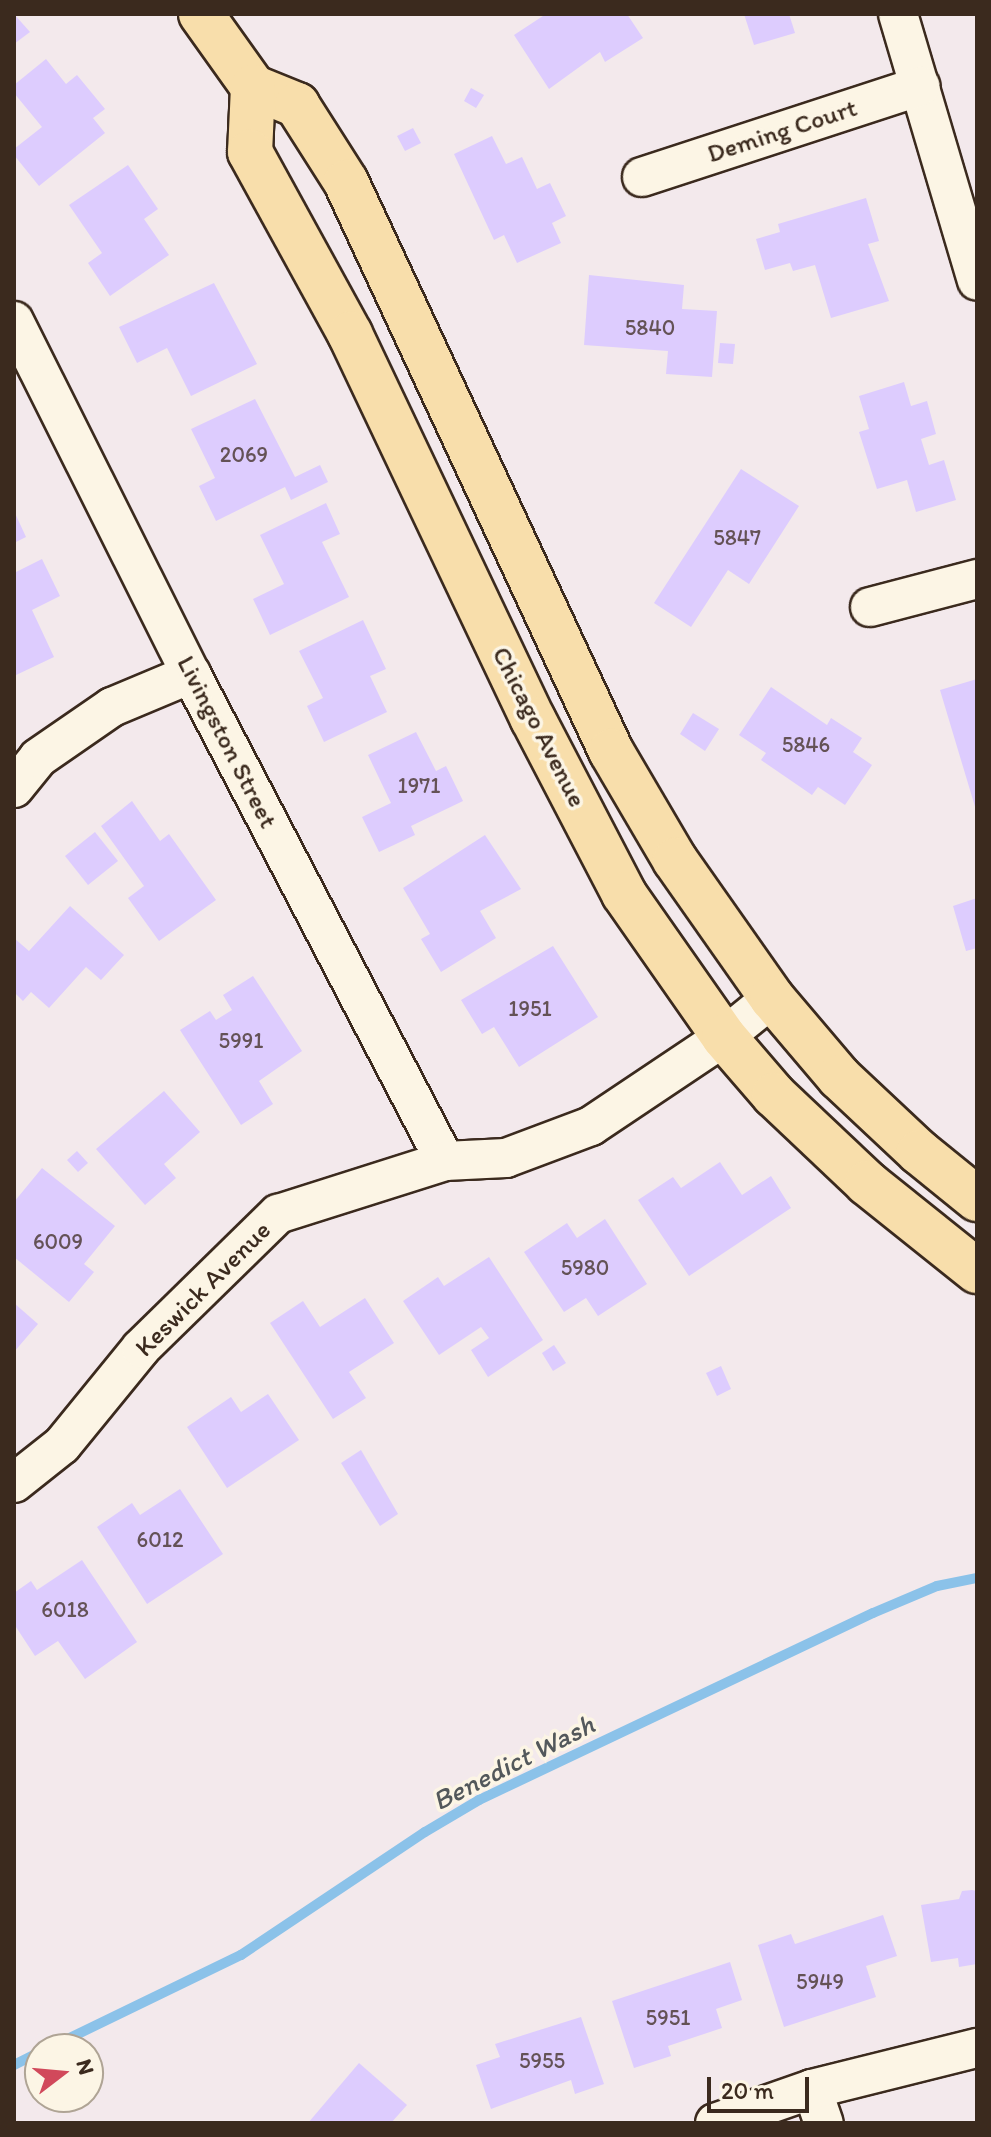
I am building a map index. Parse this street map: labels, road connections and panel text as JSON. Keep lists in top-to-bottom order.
{
  "streets": {
    "main road": ["Chicago Avenue"],
    "street": ["Deming Court", "Livingston Street", "Keswick Avenue"]
  },
  "crossings": [
    ["Chicago Avenue", "Keswick Avenue"],
    ["Livingston Street", "Keswick Avenue"]
  ],
  "water": ["Benedict Wash"],
  "house_numbers": [
    "5840",
    "2069",
    "5847",
    "5846",
    "1971",
    "1951",
    "5991",
    "6009",
    "5980",
    "6012",
    "6018",
    "5949",
    "5951",
    "5955"
  ],
  "scale_bar": "20 m",
  "north": "right"
}
